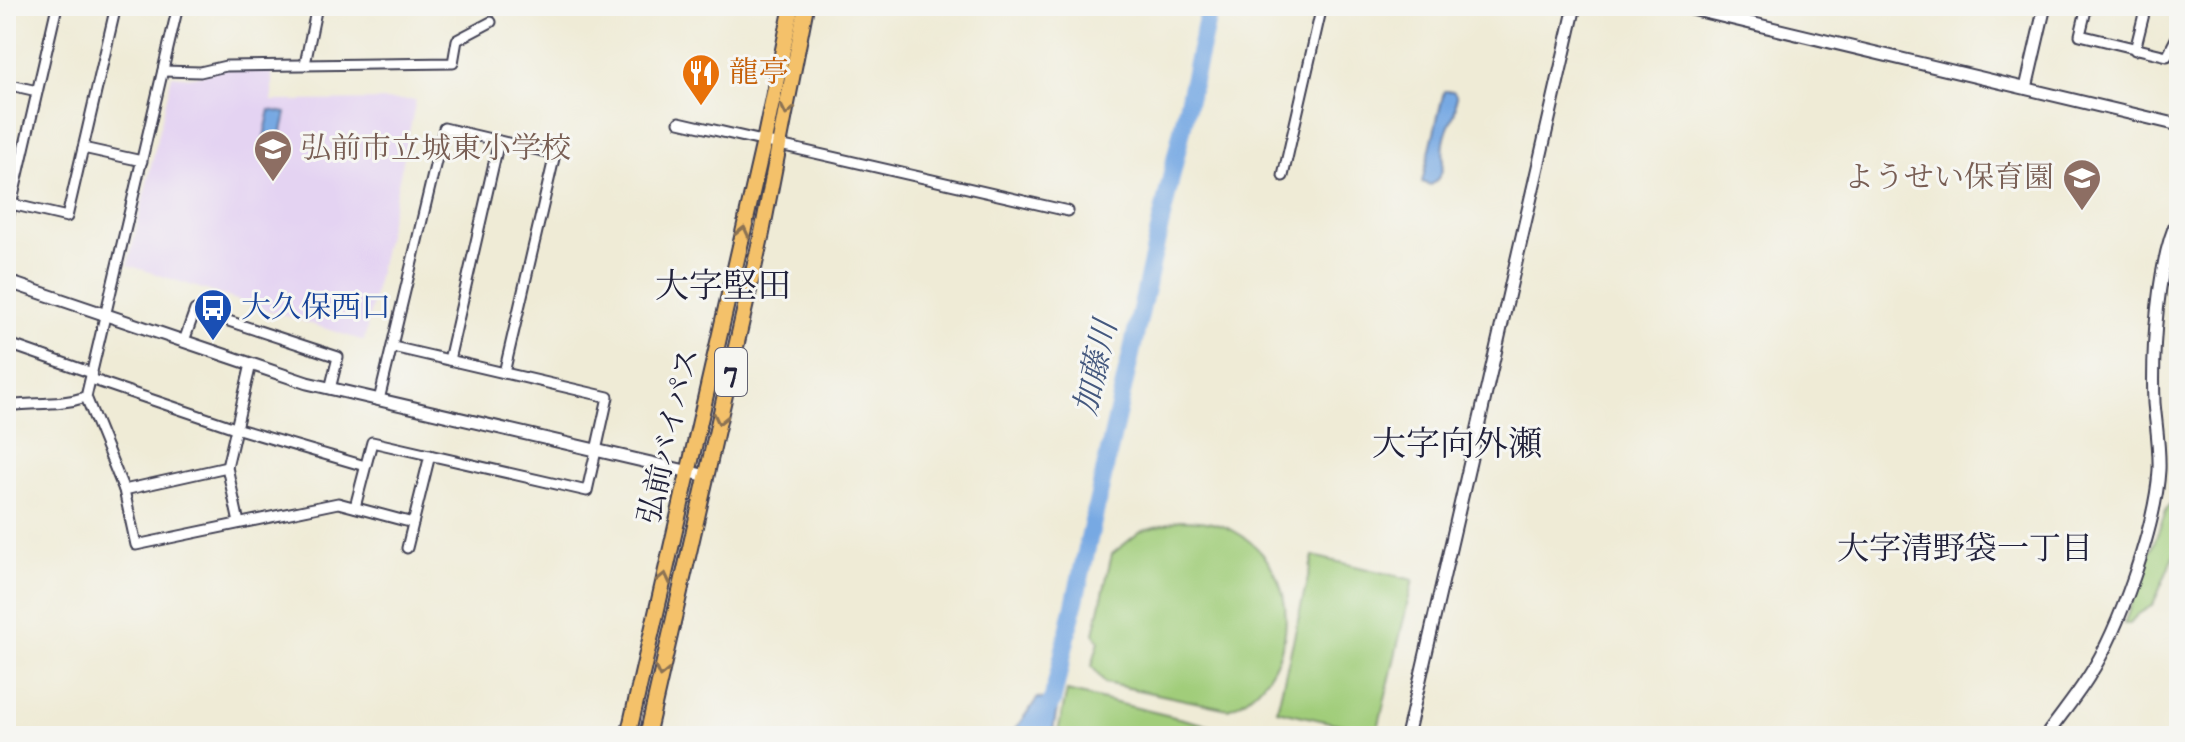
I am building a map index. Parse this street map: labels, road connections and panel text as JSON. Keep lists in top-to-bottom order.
{
  "streets": {
    "highway": ["7", "弘前バイパス"]
  },
  "districts": ["大字堅田", "大字向外瀬", "大字清野袋一丁目"],
  "water": ["加藤川"],
  "places": {
    "restaurant": ["龍亭"],
    "school or university": ["弘前市立城東小学校", "ようせい保育園"],
    "bus stop": ["大久保西口"]
  }
}
